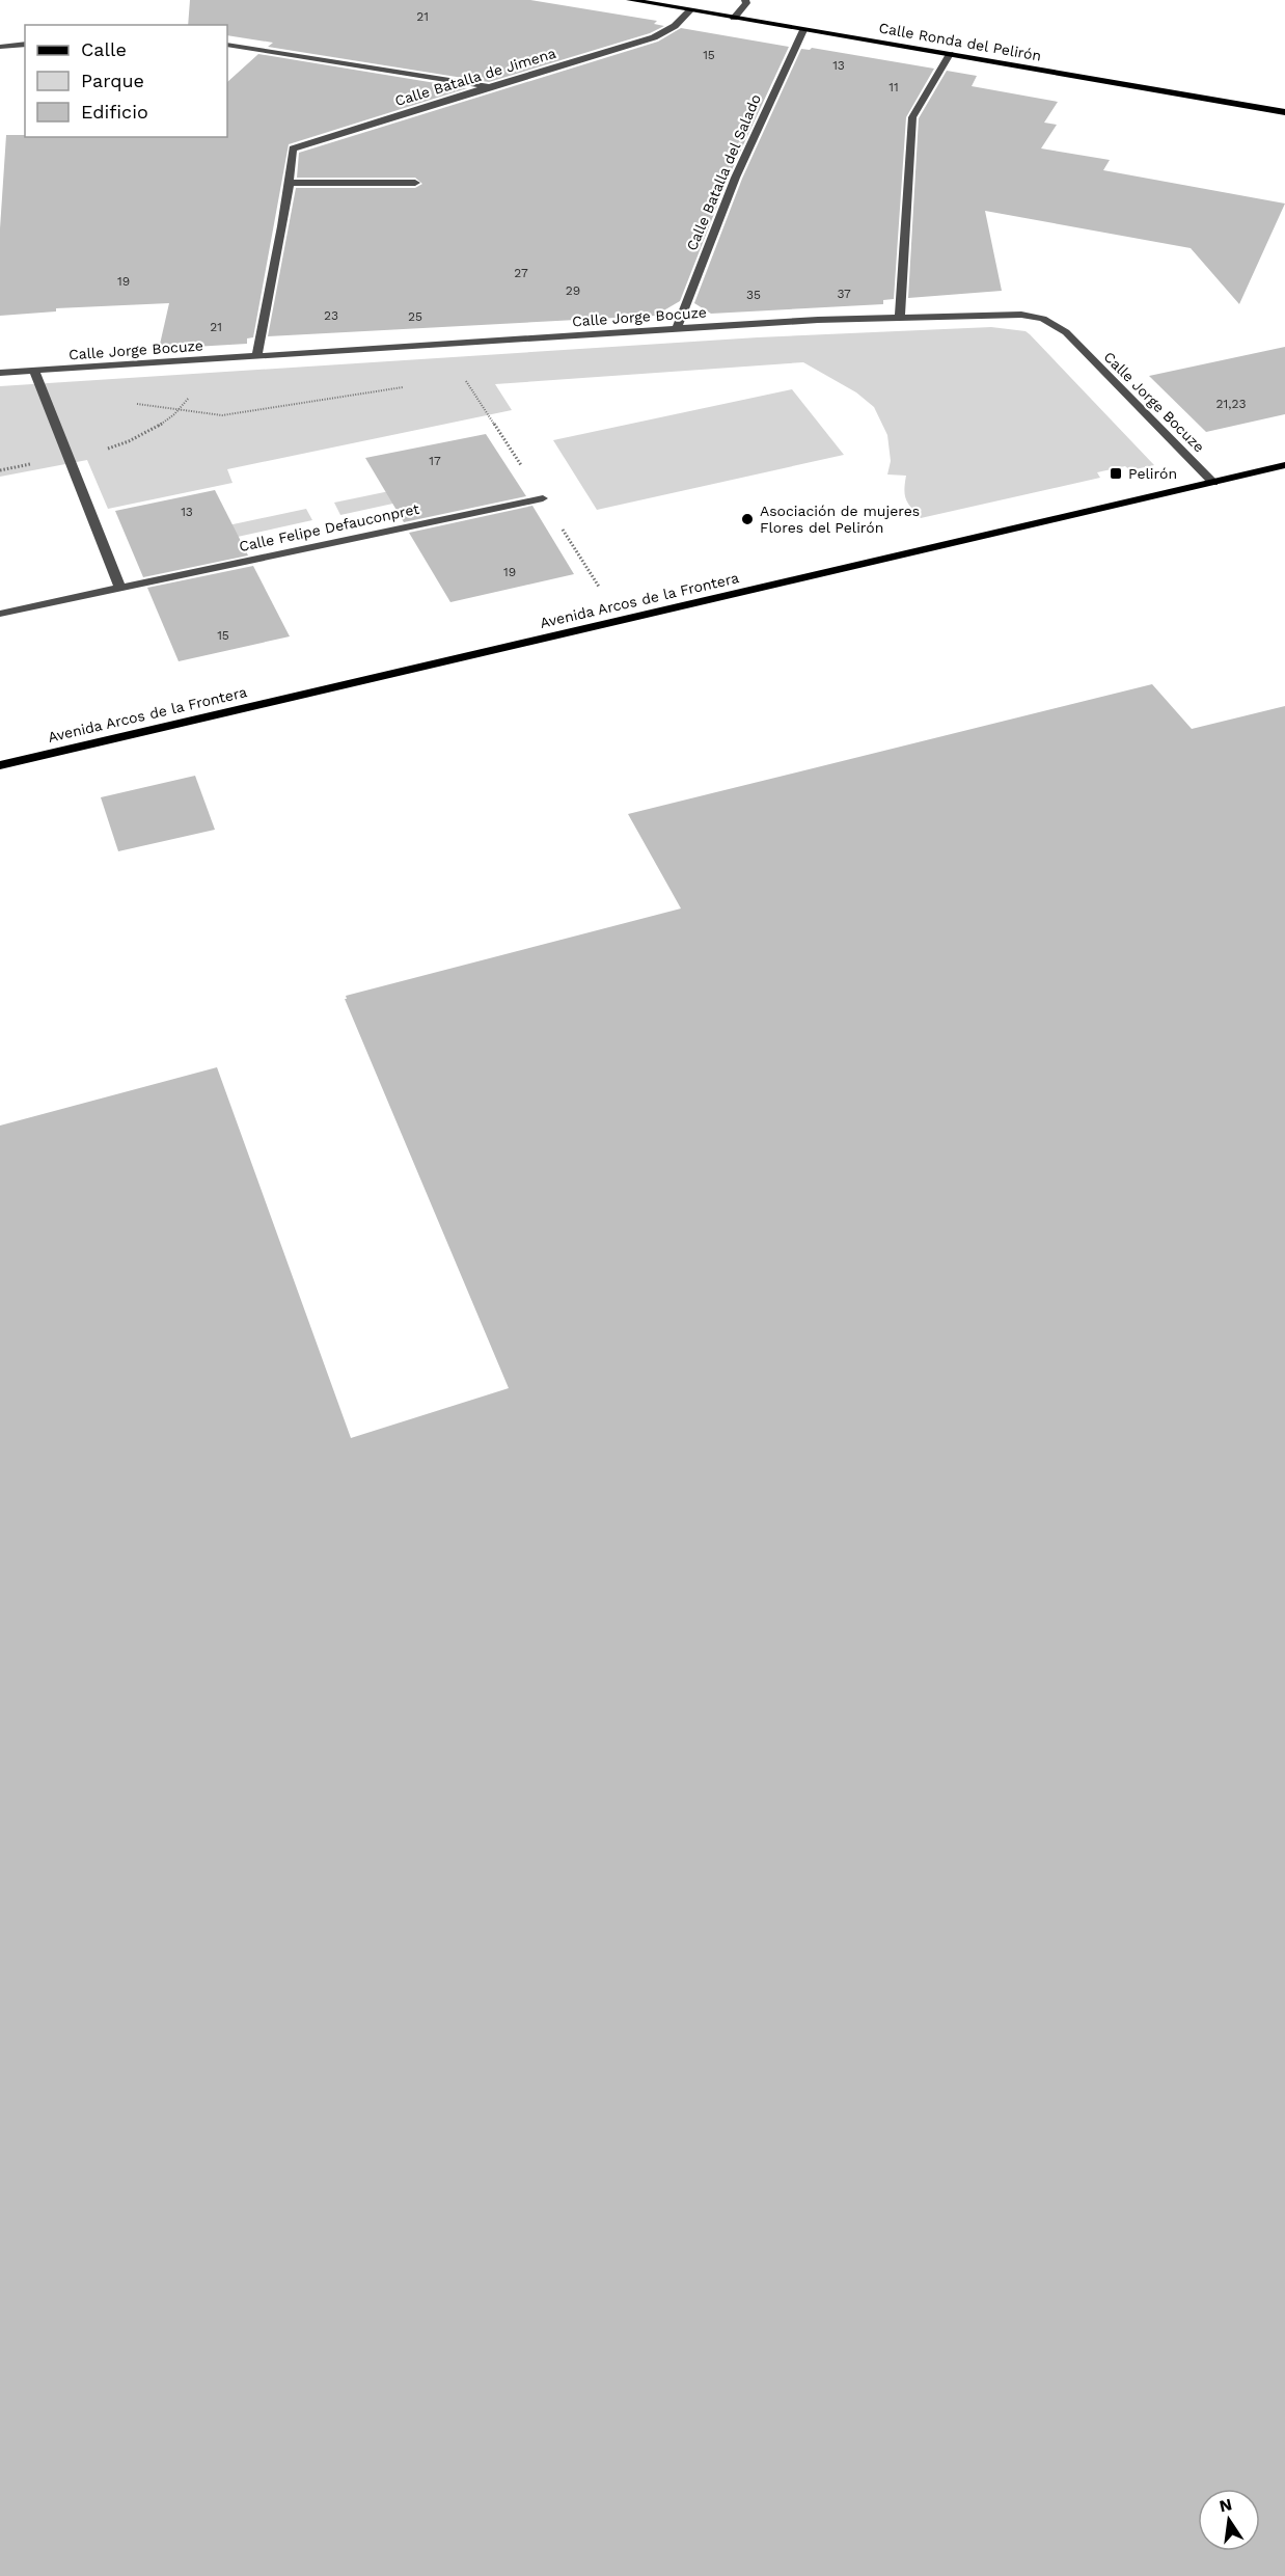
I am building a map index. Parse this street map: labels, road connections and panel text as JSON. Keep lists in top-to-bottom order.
{
  "streets": {
    "main road": ["Calle Ronda del Pelirón", "Avenida Arcos de la Frontera"],
    "street": [
      "Calle Batalla de Jimena",
      "Calle Batalla del Salado",
      "Calle Jorge Bocuze",
      "Calle Felipe Defauconpret"
    ]
  },
  "crossings": [
    ["Calle Ronda del Pelirón", "Calle Batalla de Jimena"],
    ["Calle Ronda del Pelirón", "Calle Batalla del Salado"],
    ["Calle Batalla de Jimena", "Calle Jorge Bocuze"],
    ["Calle Batalla del Salado", "Calle Jorge Bocuze"],
    ["Calle Jorge Bocuze", "Avenida Arcos de la Frontera"]
  ],
  "places": {
    "transit": ["Pelirón"],
    "other": ["Asociación de mujeres Flores del Pelirón"]
  },
  "house_numbers": [
    "21",
    "15",
    "13",
    "11",
    "27",
    "19",
    "29",
    "37",
    "35",
    "23",
    "25",
    "21",
    "21,23",
    "17",
    "13",
    "19",
    "15"
  ],
  "legend": ["Calle", "Parque", "Edificio"],
  "north": "top"
}
